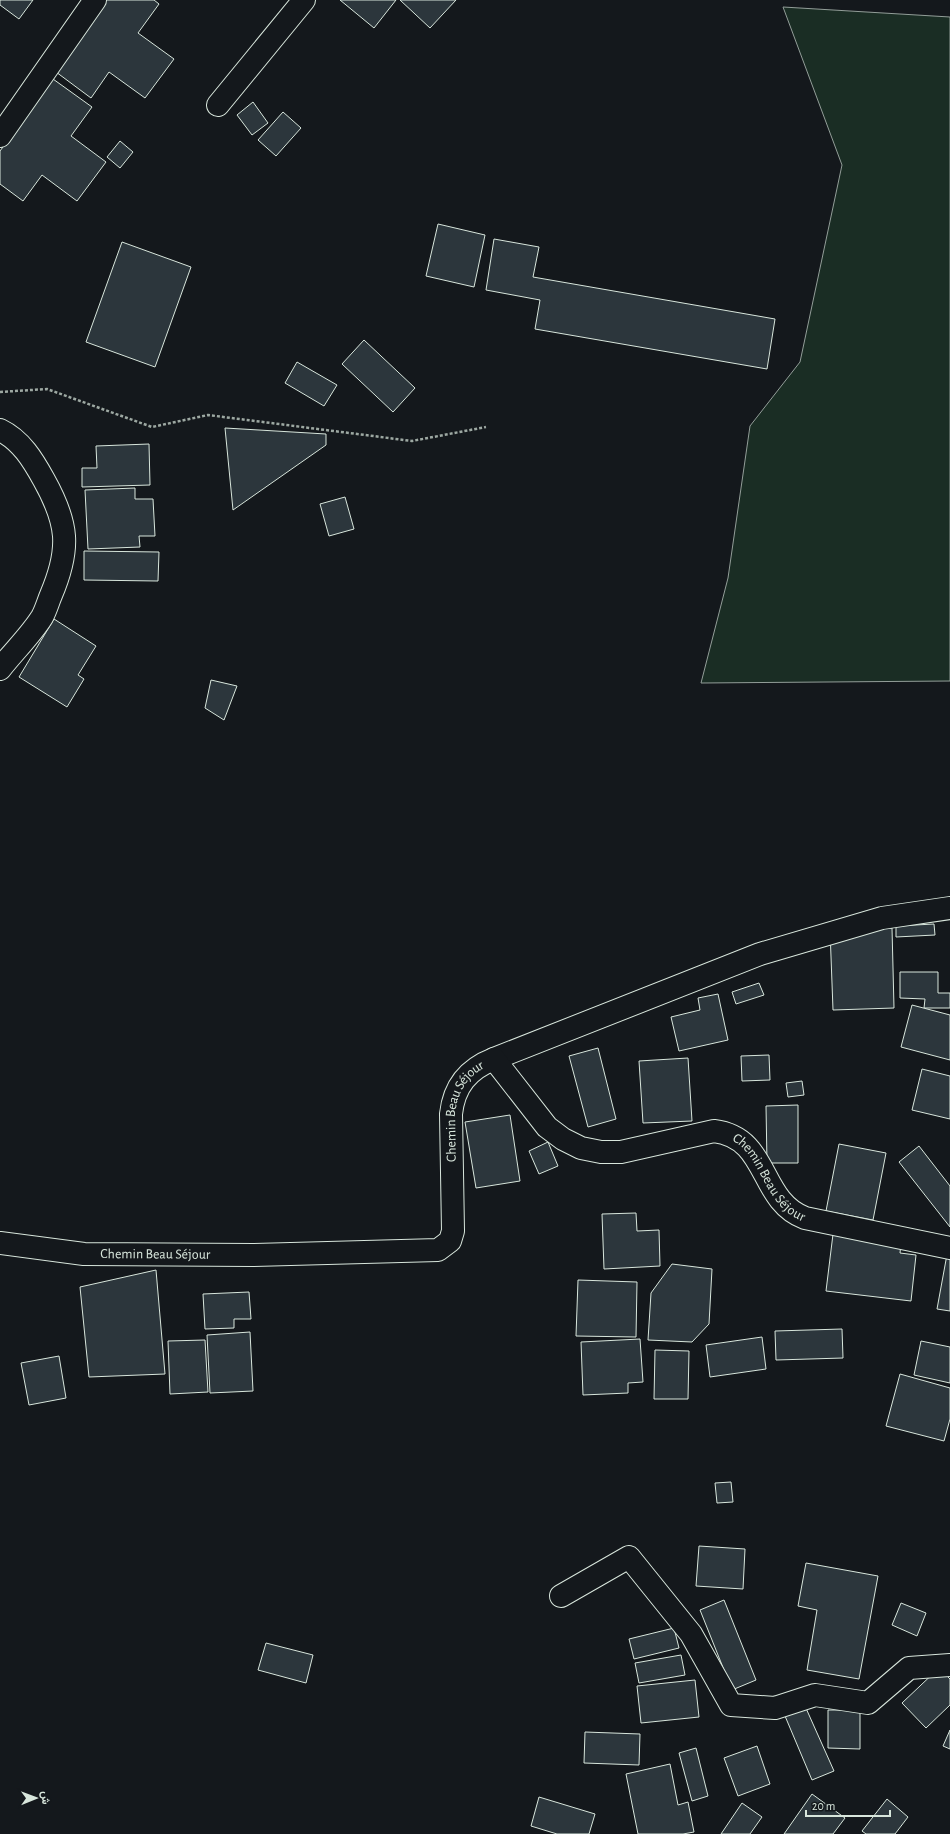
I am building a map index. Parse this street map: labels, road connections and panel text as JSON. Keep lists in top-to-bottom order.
{
  "streets": {
    "street": ["Chemin Beau Séjour"]
  },
  "scale_bar": "20 m",
  "north": "right"
}
